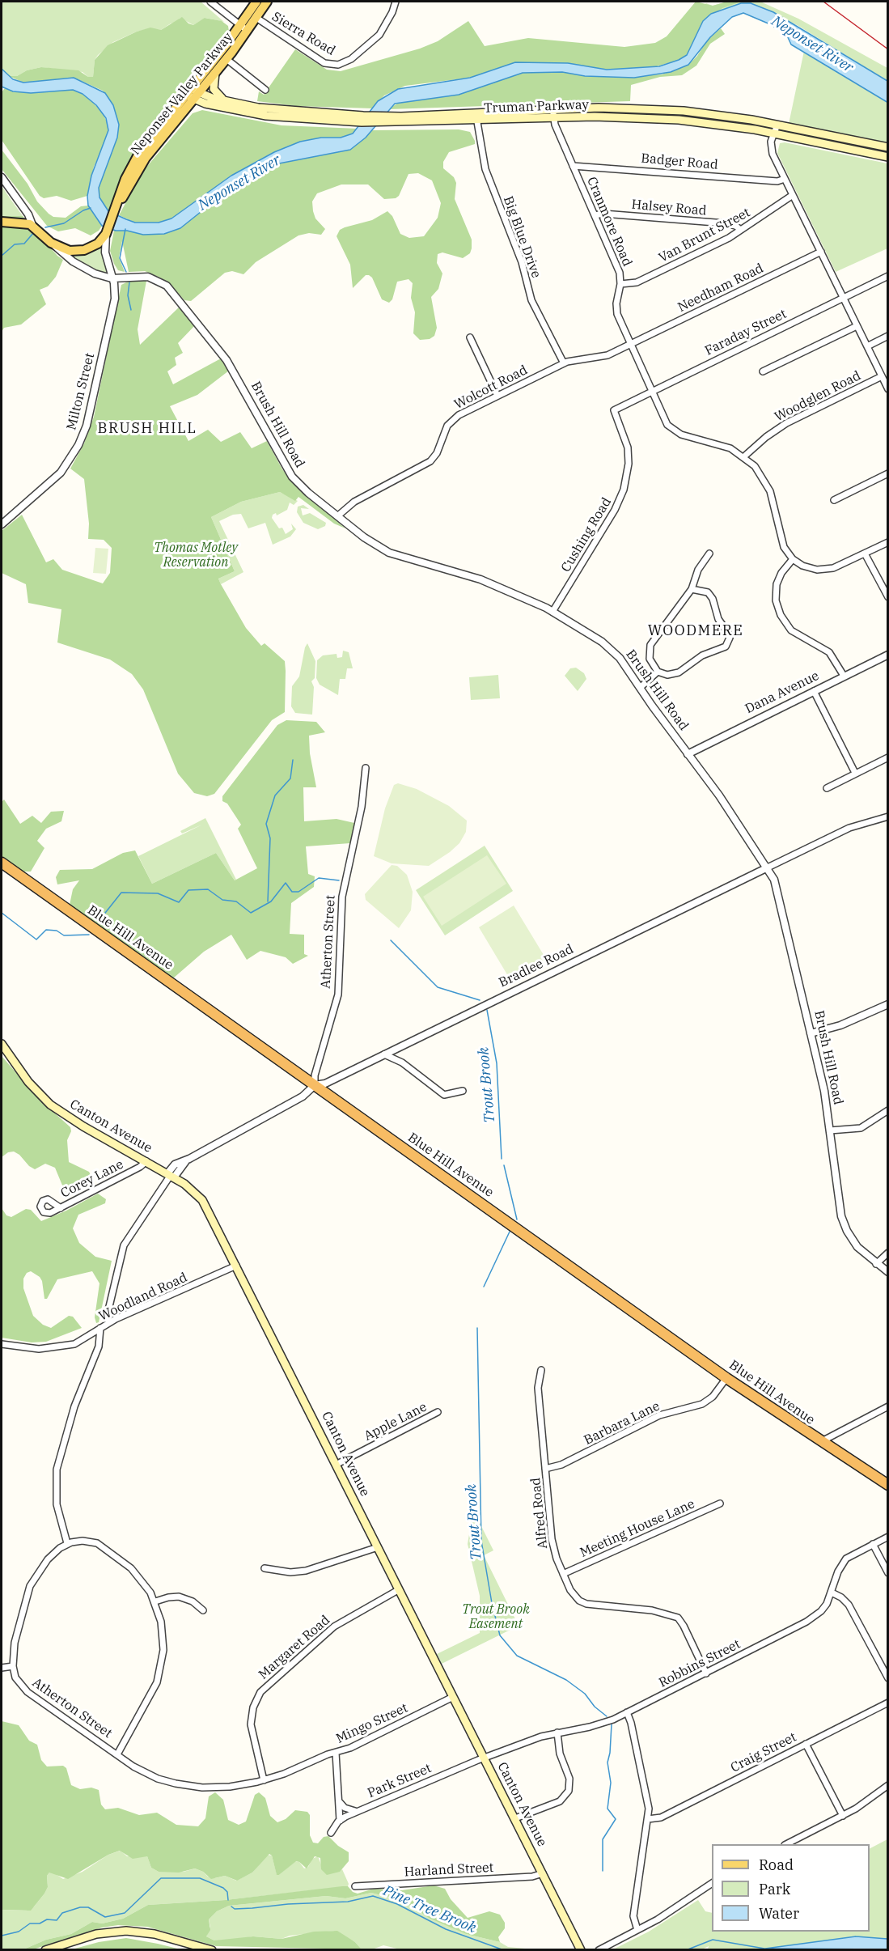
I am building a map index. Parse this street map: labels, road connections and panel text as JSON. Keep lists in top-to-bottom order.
{
  "streets": {
    "highway": ["Blue Hill Avenue"],
    "main road": ["Neponset Valley Parkway", "Truman Parkway", "Canton Avenue"],
    "street": [
      "Sierra Road",
      "Badger Road",
      "Halsey Road",
      "Cranmore Road",
      "Van Brunt Street",
      "Big Blue Drive",
      "Needham Road",
      "Faraday Street",
      "Wolcott Road",
      "Milton Street",
      "Woodglen Road",
      "Brush Hill Road",
      "Cushing Road",
      "Dana Avenue",
      "Atherton Street",
      "Bradlee Road",
      "Corey Lane",
      "Woodland Road",
      "Apple Lane",
      "Barbara Lane",
      "Alfred Road",
      "Meeting House Lane",
      "Margaret Road",
      "Robbins Street",
      "Mingo Street",
      "Craig Street",
      "Park Street",
      "Harland Street"
    ]
  },
  "crossings": [
    ["Sierra Road", "Neponset Valley Parkway"],
    ["Neponset Valley Parkway", "Truman Parkway"],
    ["Neponset Valley Parkway", "Milton Street"],
    ["Neponset Valley Parkway", "Brush Hill Road"],
    ["Truman Parkway", "Cranmore Road"],
    ["Truman Parkway", "Big Blue Drive"],
    ["Badger Road", "Cranmore Road"],
    ["Halsey Road", "Cranmore Road"],
    ["Halsey Road", "Van Brunt Street"],
    ["Cranmore Road", "Van Brunt Street"],
    ["Cranmore Road", "Needham Road"],
    ["Cranmore Road", "Faraday Street"],
    ["Cranmore Road", "Wolcott Road"],
    ["Cranmore Road", "Woodglen Road"],
    ["Big Blue Drive", "Wolcott Road"],
    ["Needham Road", "Wolcott Road"],
    ["Faraday Street", "Cushing Road"],
    ["Wolcott Road", "Brush Hill Road"],
    ["Milton Street", "Brush Hill Road"],
    ["Brush Hill Road", "Cushing Road"],
    ["Brush Hill Road", "Dana Avenue"],
    ["Brush Hill Road", "Bradlee Road"],
    ["Blue Hill Avenue", "Atherton Street"],
    ["Blue Hill Avenue", "Bradlee Road"],
    ["Blue Hill Avenue", "Barbara Lane"],
    ["Atherton Street", "Bradlee Road"],
    ["Atherton Street", "Margaret Road"],
    ["Atherton Street", "Mingo Street"],
    ["Canton Avenue", "Corey Lane"],
    ["Canton Avenue", "Woodland Road"],
    ["Canton Avenue", "Apple Lane"],
    ["Canton Avenue", "Margaret Road"],
    ["Canton Avenue", "Robbins Street"],
    ["Canton Avenue", "Mingo Street"],
    ["Canton Avenue", "Park Street"],
    ["Canton Avenue", "Harland Street"],
    ["Barbara Lane", "Alfred Road"],
    ["Alfred Road", "Meeting House Lane"],
    ["Alfred Road", "Robbins Street"],
    ["Robbins Street", "Park Street"],
    ["Mingo Street", "Park Street"]
  ],
  "districts": ["BRUSH HILL", "WOODMERE"],
  "water": ["Neponset River", "Trout Brook", "Pine Tree Brook"],
  "parks": ["Thomas Motley Reservation", "Trout Brook Easement"],
  "legend": ["Road", "Park", "Water"]
}
